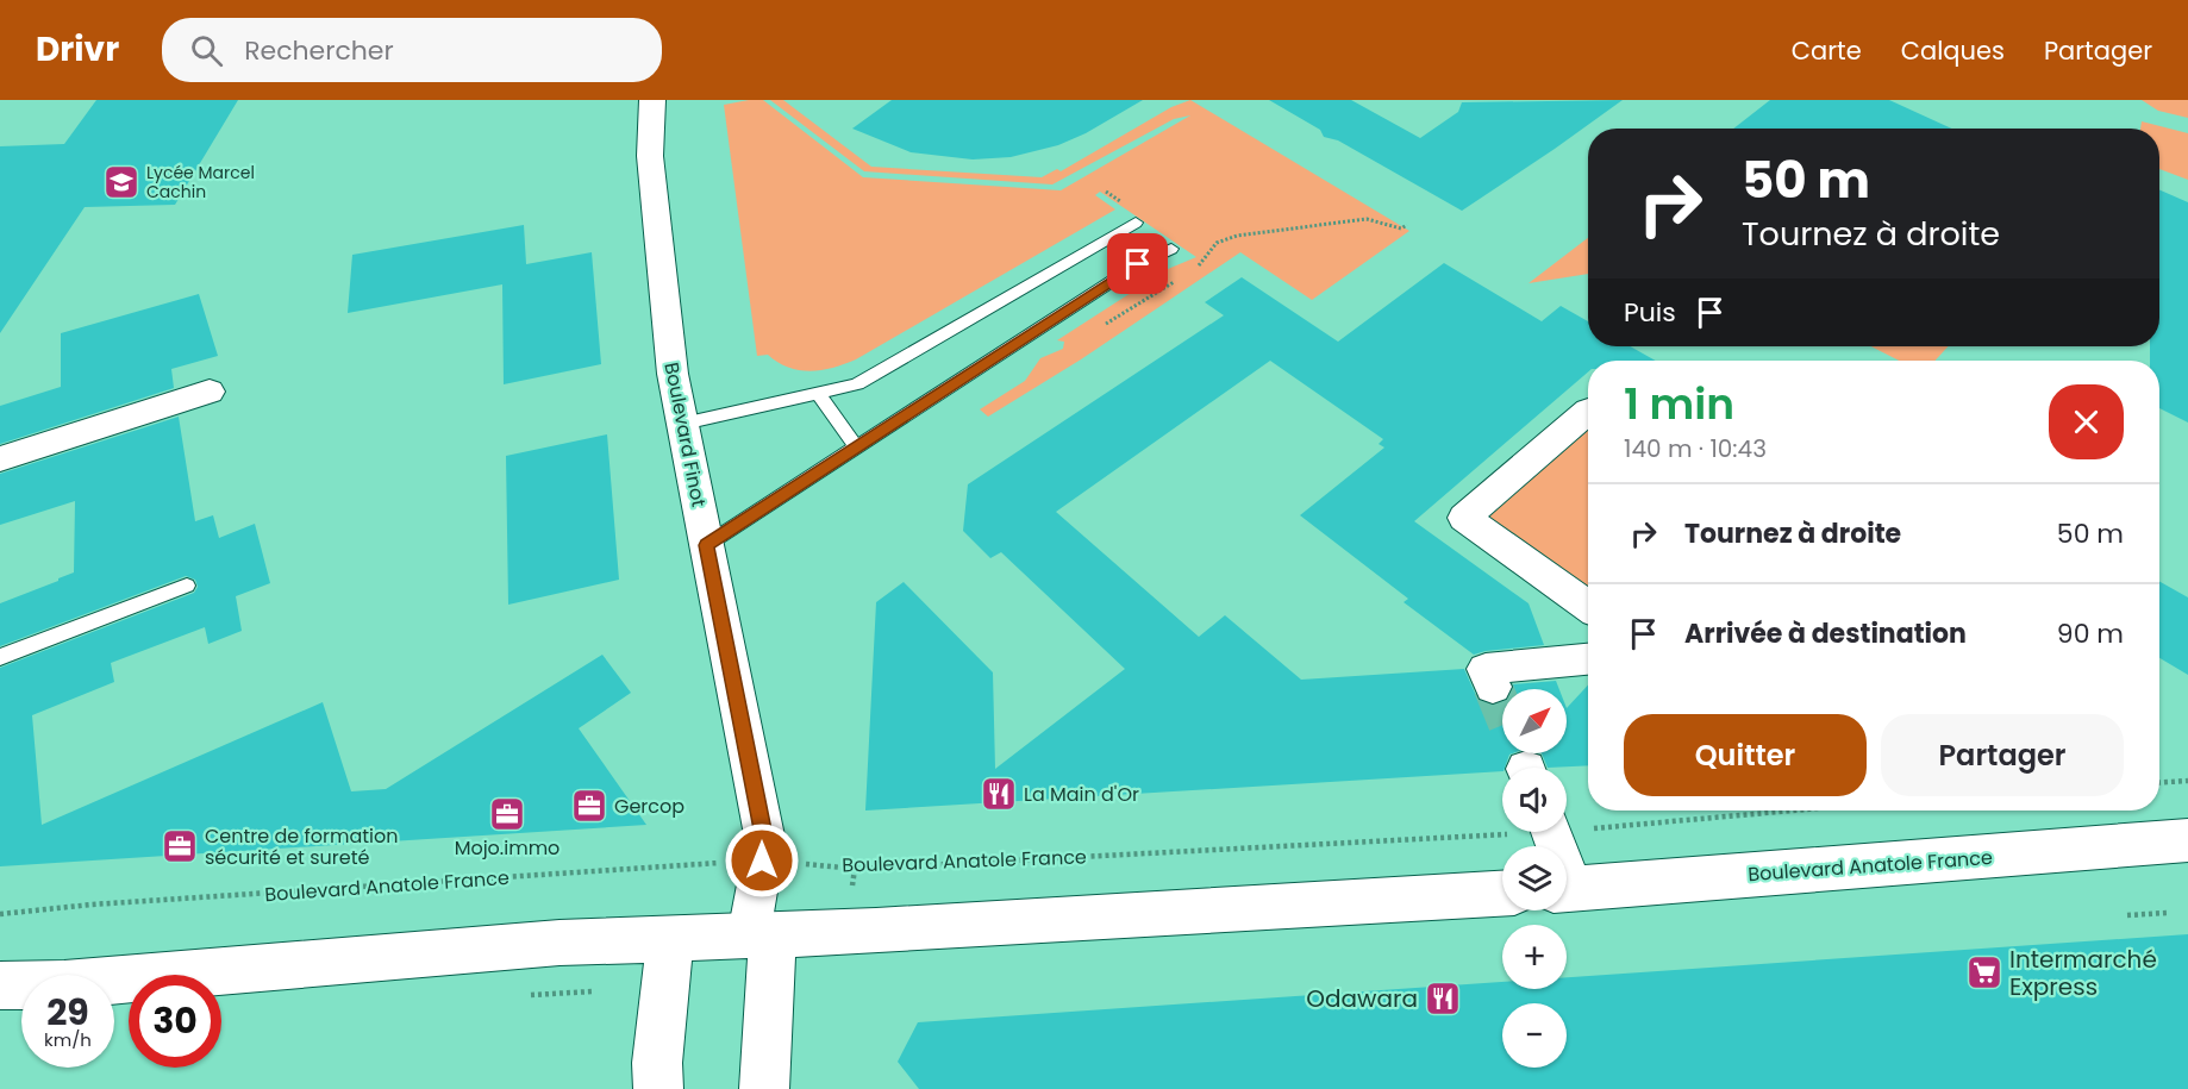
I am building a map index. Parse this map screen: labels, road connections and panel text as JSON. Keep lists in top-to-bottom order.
{
  "streets": {
    "main road": ["Boulevard Anatole France"],
    "street": ["Boulevard Finot"]
  },
  "crossings": [
    ["Boulevard Finot", "Boulevard Anatole France"]
  ],
  "places": {
    "school or university": ["Lycée Marcel Cachin"],
    "restaurant": ["La Main d'Or", "Odawara"],
    "office": ["Gercop", "Mojo.immo", "Centre de formation sécurité et sureté"],
    "supermarket": ["Intermarché Express"]
  },
  "north": "top right",
  "page": {
    "header": "Drivr",
    "search": "Rechercher",
    "nav": ["Carte", "Calques", "Partager"],
    "turn": ["50 m", "Tournez à droite"],
    "then": "Puis",
    "heading": ["1 min", "140 m · 10:43"],
    "list": [
      {
        "name": "Tournez à droite",
        "value": "50 m"
      },
      {
        "name": "Arrivée à destination",
        "value": "90 m"
      }
    ],
    "map_buttons": ["+", "−"],
    "buttons": ["Quitter", "Partager"],
    "speed": "29 km/h",
    "limit": "30"
  }
}
